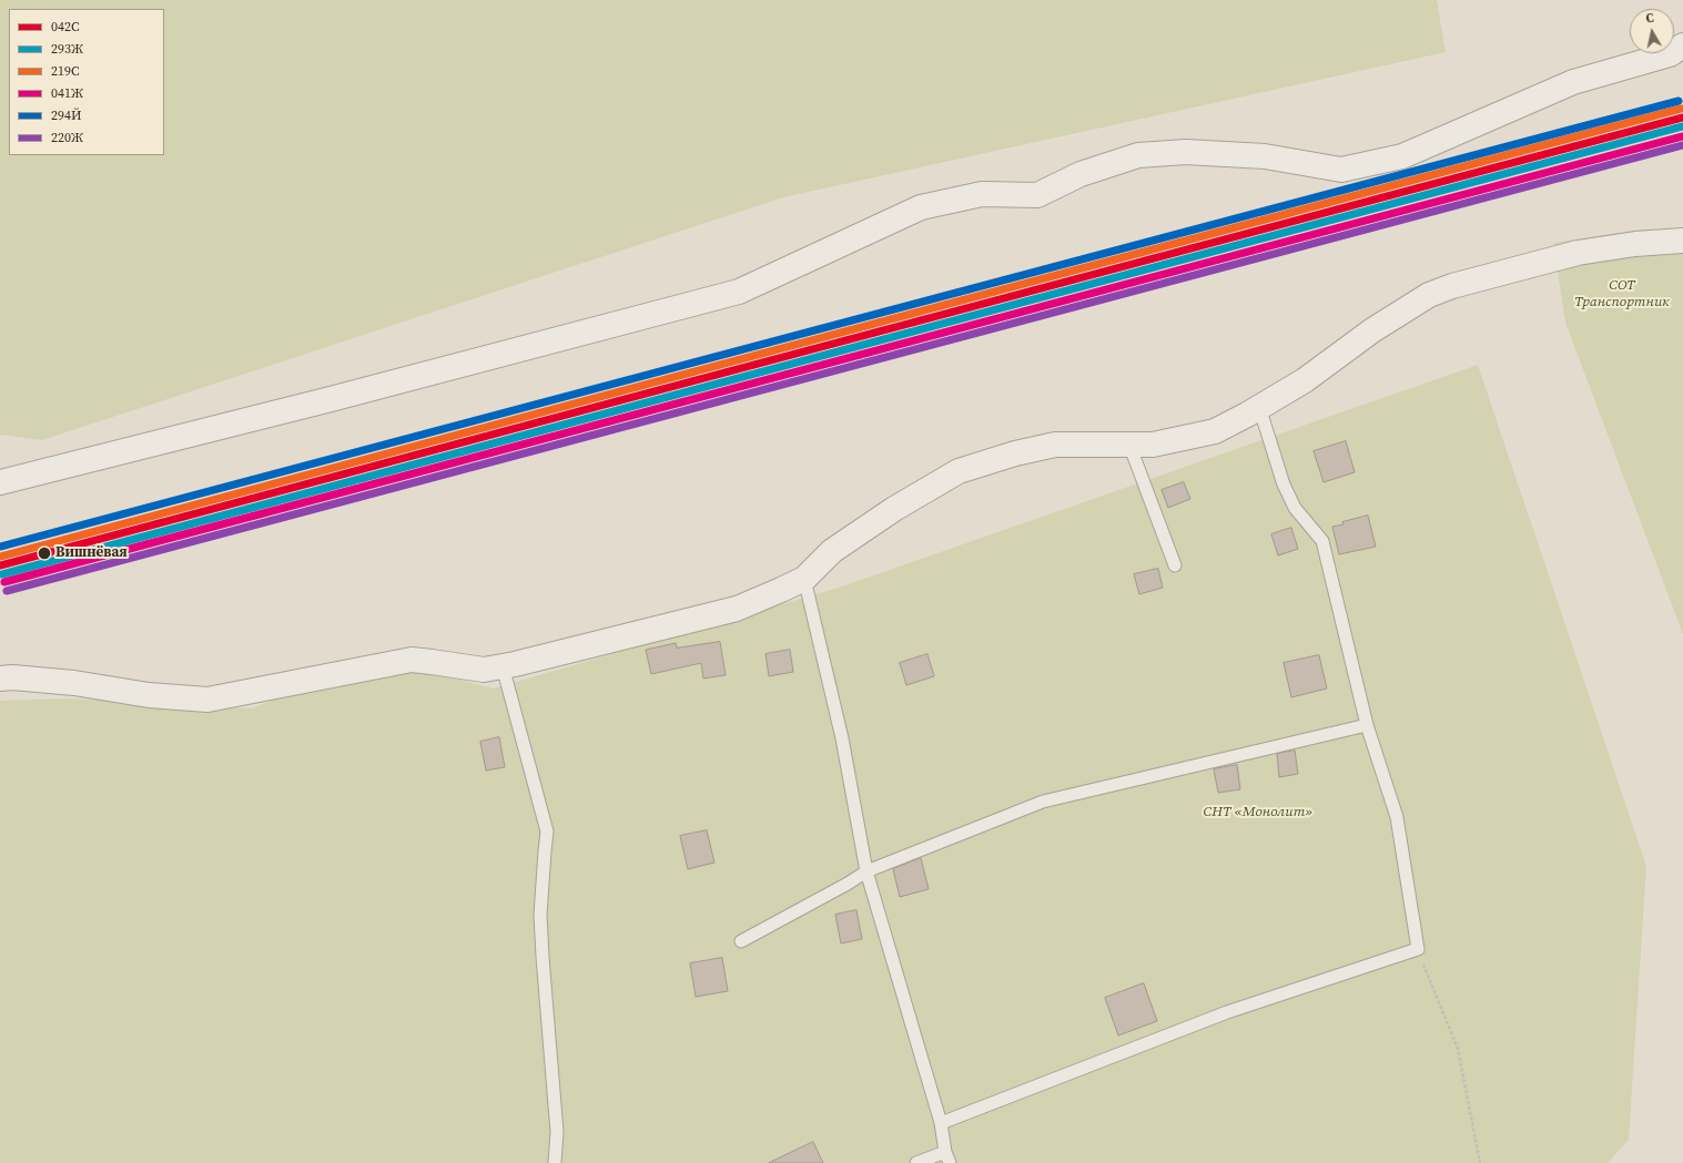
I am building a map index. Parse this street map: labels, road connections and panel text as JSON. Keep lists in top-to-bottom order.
{
  "parks": ["СОТ Транспортник", "СНТ «Монолит»"],
  "places": ["Вишнёвая"],
  "lines": [
    "transit line 294Й",
    "transit line 219С",
    "transit line 042С",
    "transit line 293Ж",
    "transit line 041Ж",
    "transit line 220Ж"
  ],
  "legend": [
    "042С",
    "293Ж",
    "219С",
    "041Ж",
    "294Й",
    "220Ж"
  ],
  "north": "top"
}
